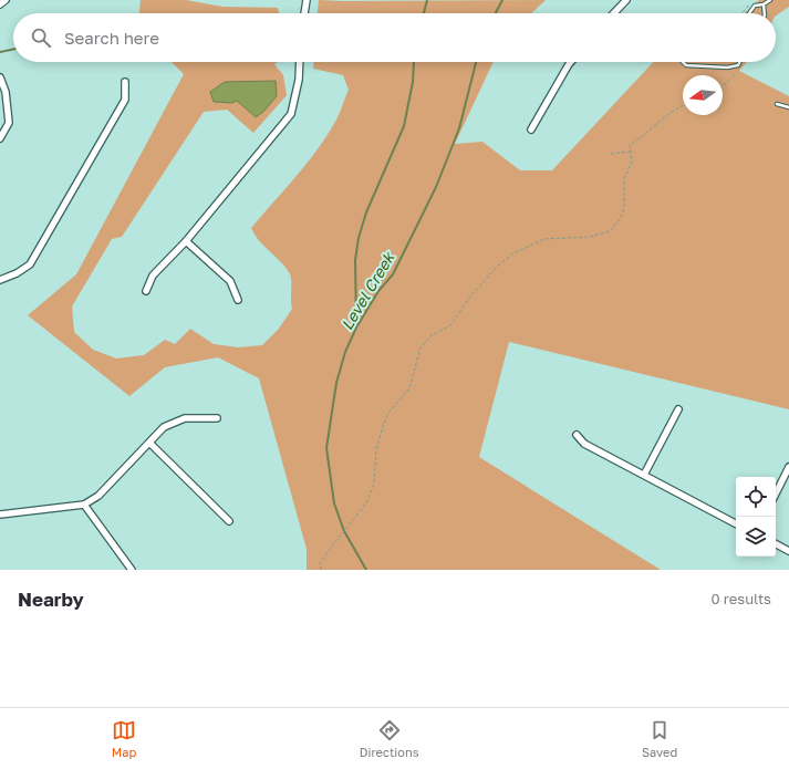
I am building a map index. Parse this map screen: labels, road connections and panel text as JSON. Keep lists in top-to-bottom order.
{
  "water": ["Level Creek"],
  "north": "left",
  "page": {
    "search": "Search here",
    "heading": ["Nearby", "0 results"],
    "nav": ["Map", "Directions", "Saved"]
  }
}
